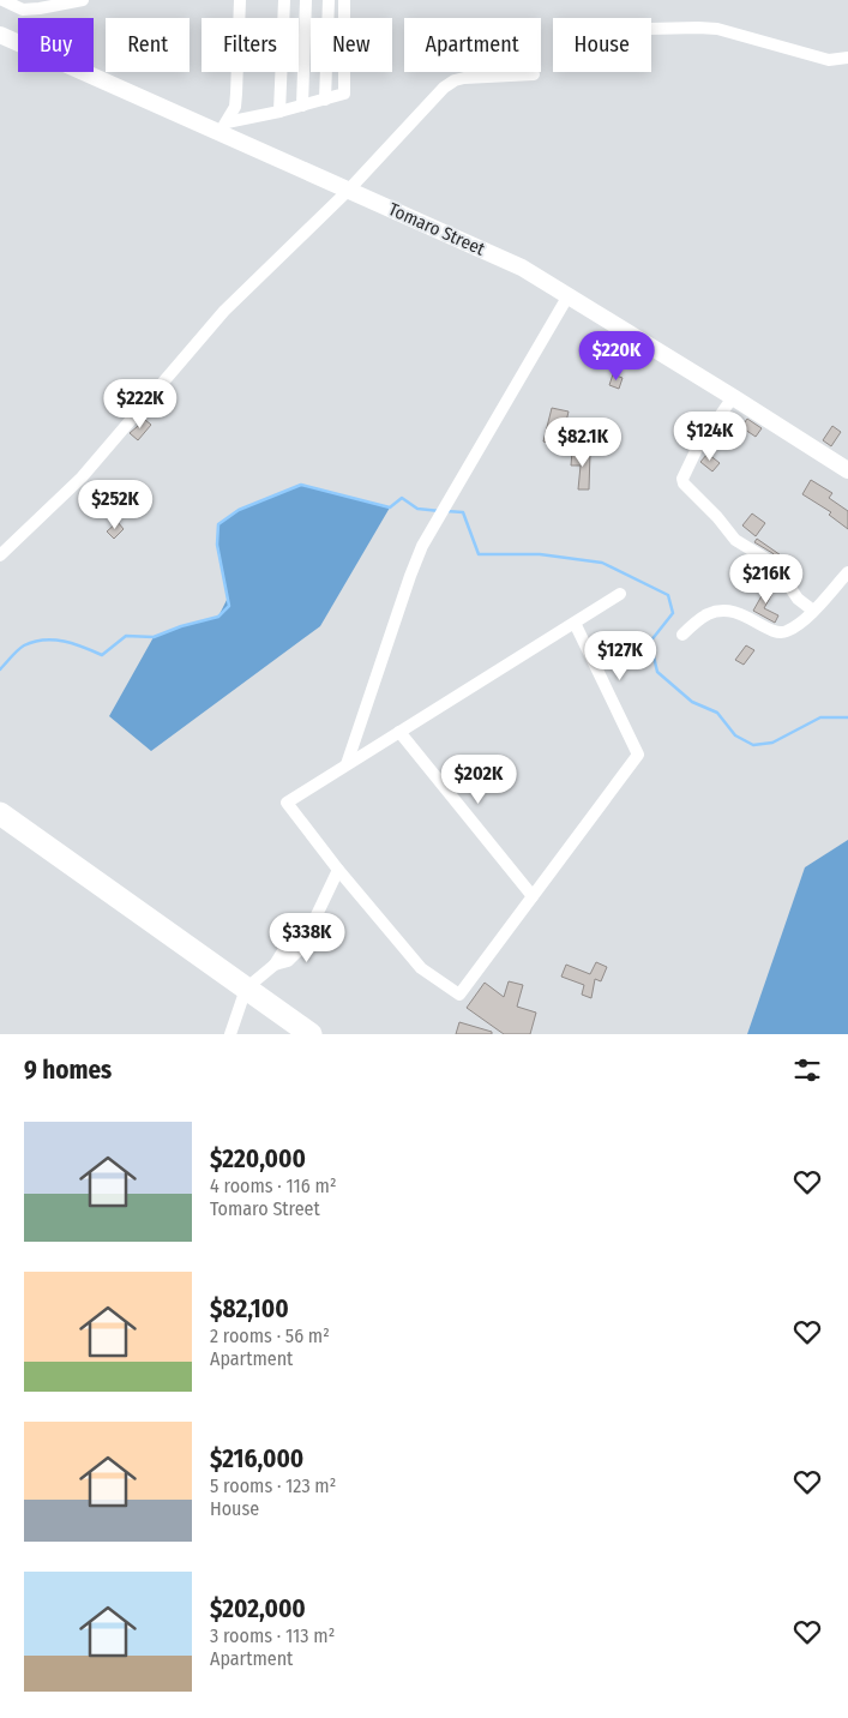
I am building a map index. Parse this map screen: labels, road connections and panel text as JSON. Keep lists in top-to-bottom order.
{
  "streets": {
    "street": ["Tomaro Street"]
  },
  "page": {
    "chip": [
      "Buy",
      "Rent",
      "Filters",
      "New",
      "Apartment",
      "House"
    ],
    "price": [
      "$220K",
      "$222K",
      "$124K",
      "$82.1K",
      "$252K",
      "$216K",
      "$127K",
      "$202K",
      "$338K"
    ],
    "heading": "9 homes",
    "list": [
      {
        "name": "$220,000",
        "note": "4 rooms · 116 m² · Tomaro Street"
      },
      {
        "name": "$82,100",
        "note": "2 rooms · 56 m² · Apartment"
      },
      {
        "name": "$216,000",
        "note": "5 rooms · 123 m² · House"
      },
      {
        "name": "$202,000",
        "note": "3 rooms · 113 m² · Apartment"
      }
    ]
  }
}
